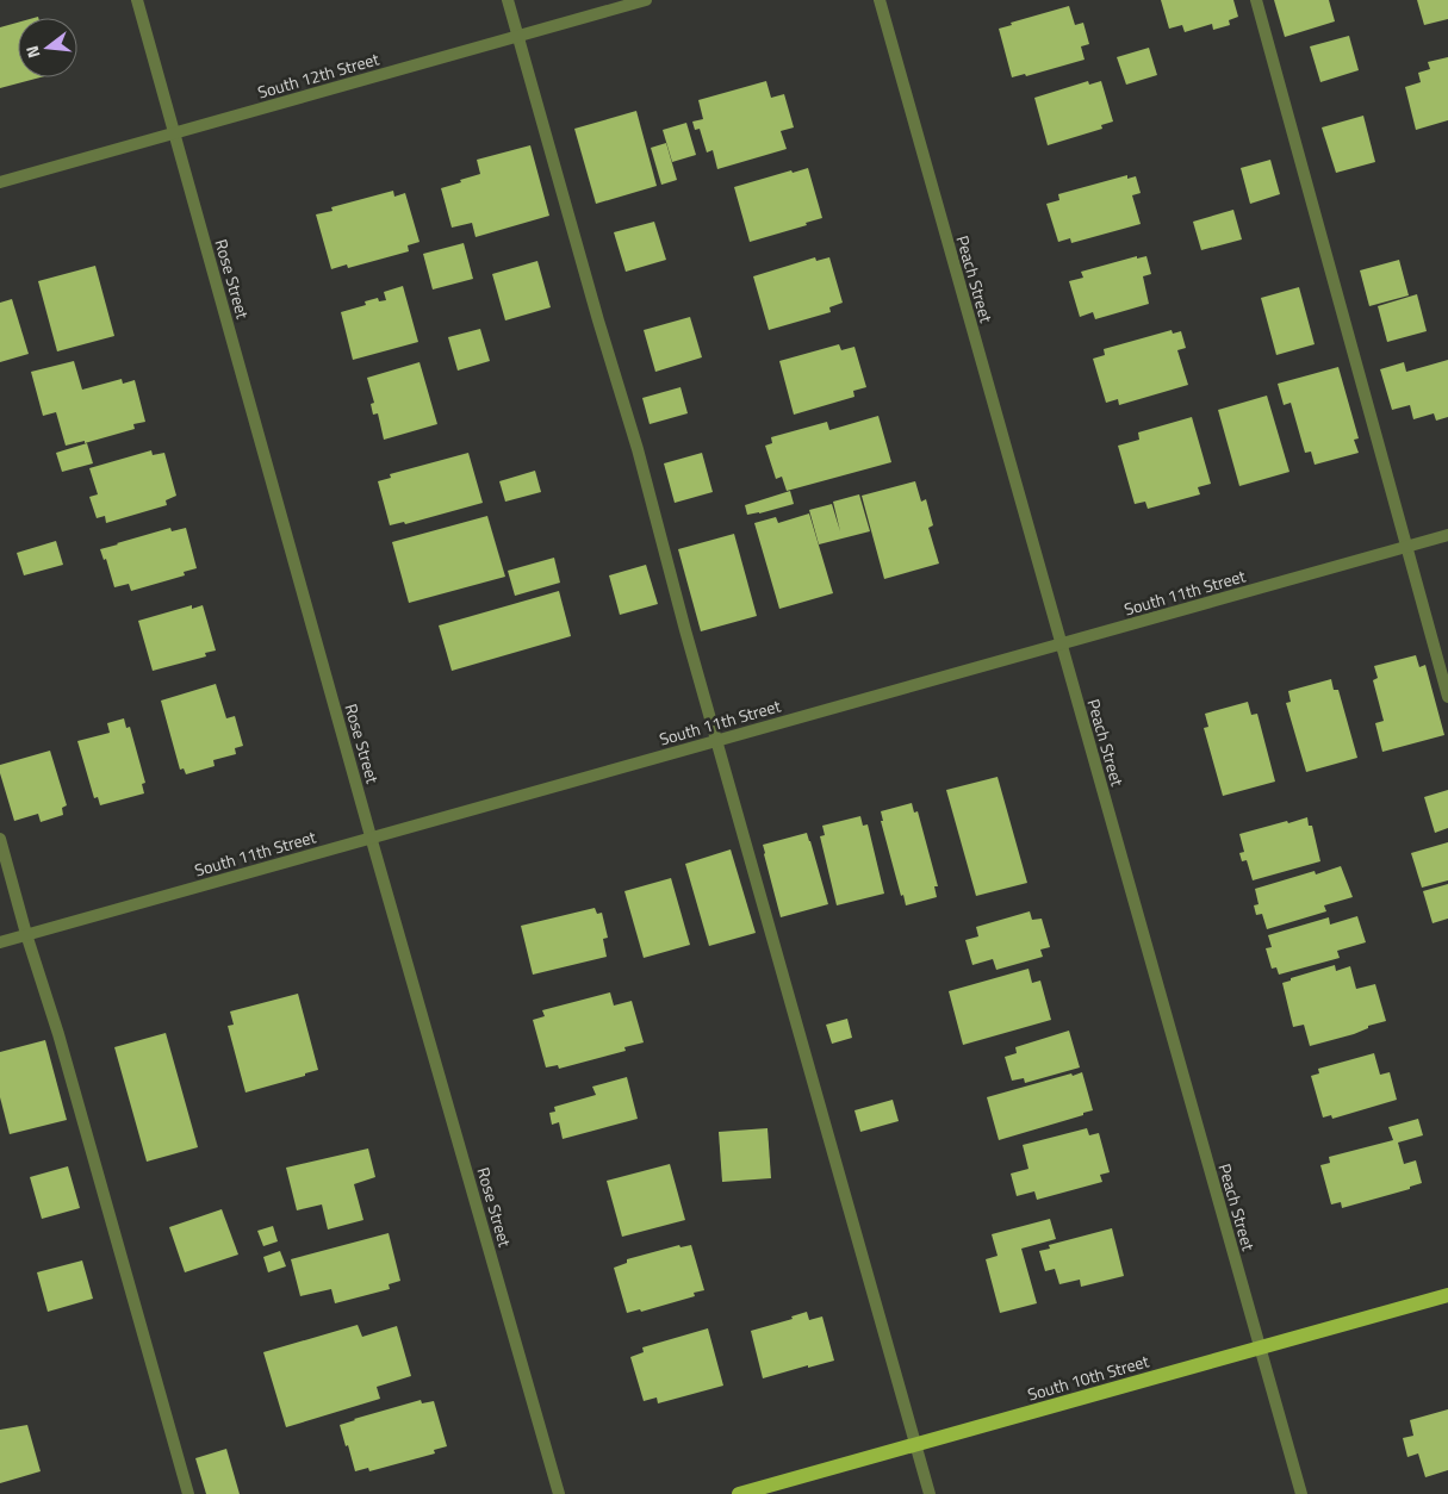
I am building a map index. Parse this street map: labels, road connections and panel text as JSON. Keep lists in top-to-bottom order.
{
  "streets": {
    "main road": ["South 10th Street"],
    "street": [
      "South 12th Street",
      "Rose Street",
      "Peach Street",
      "South 11th Street"
    ]
  },
  "crossings": [
    ["South 12th Street", "Rose Street"],
    ["Rose Street", "South 11th Street"],
    ["Peach Street", "South 11th Street"],
    ["Peach Street", "South 10th Street"]
  ],
  "north": "left"
}
